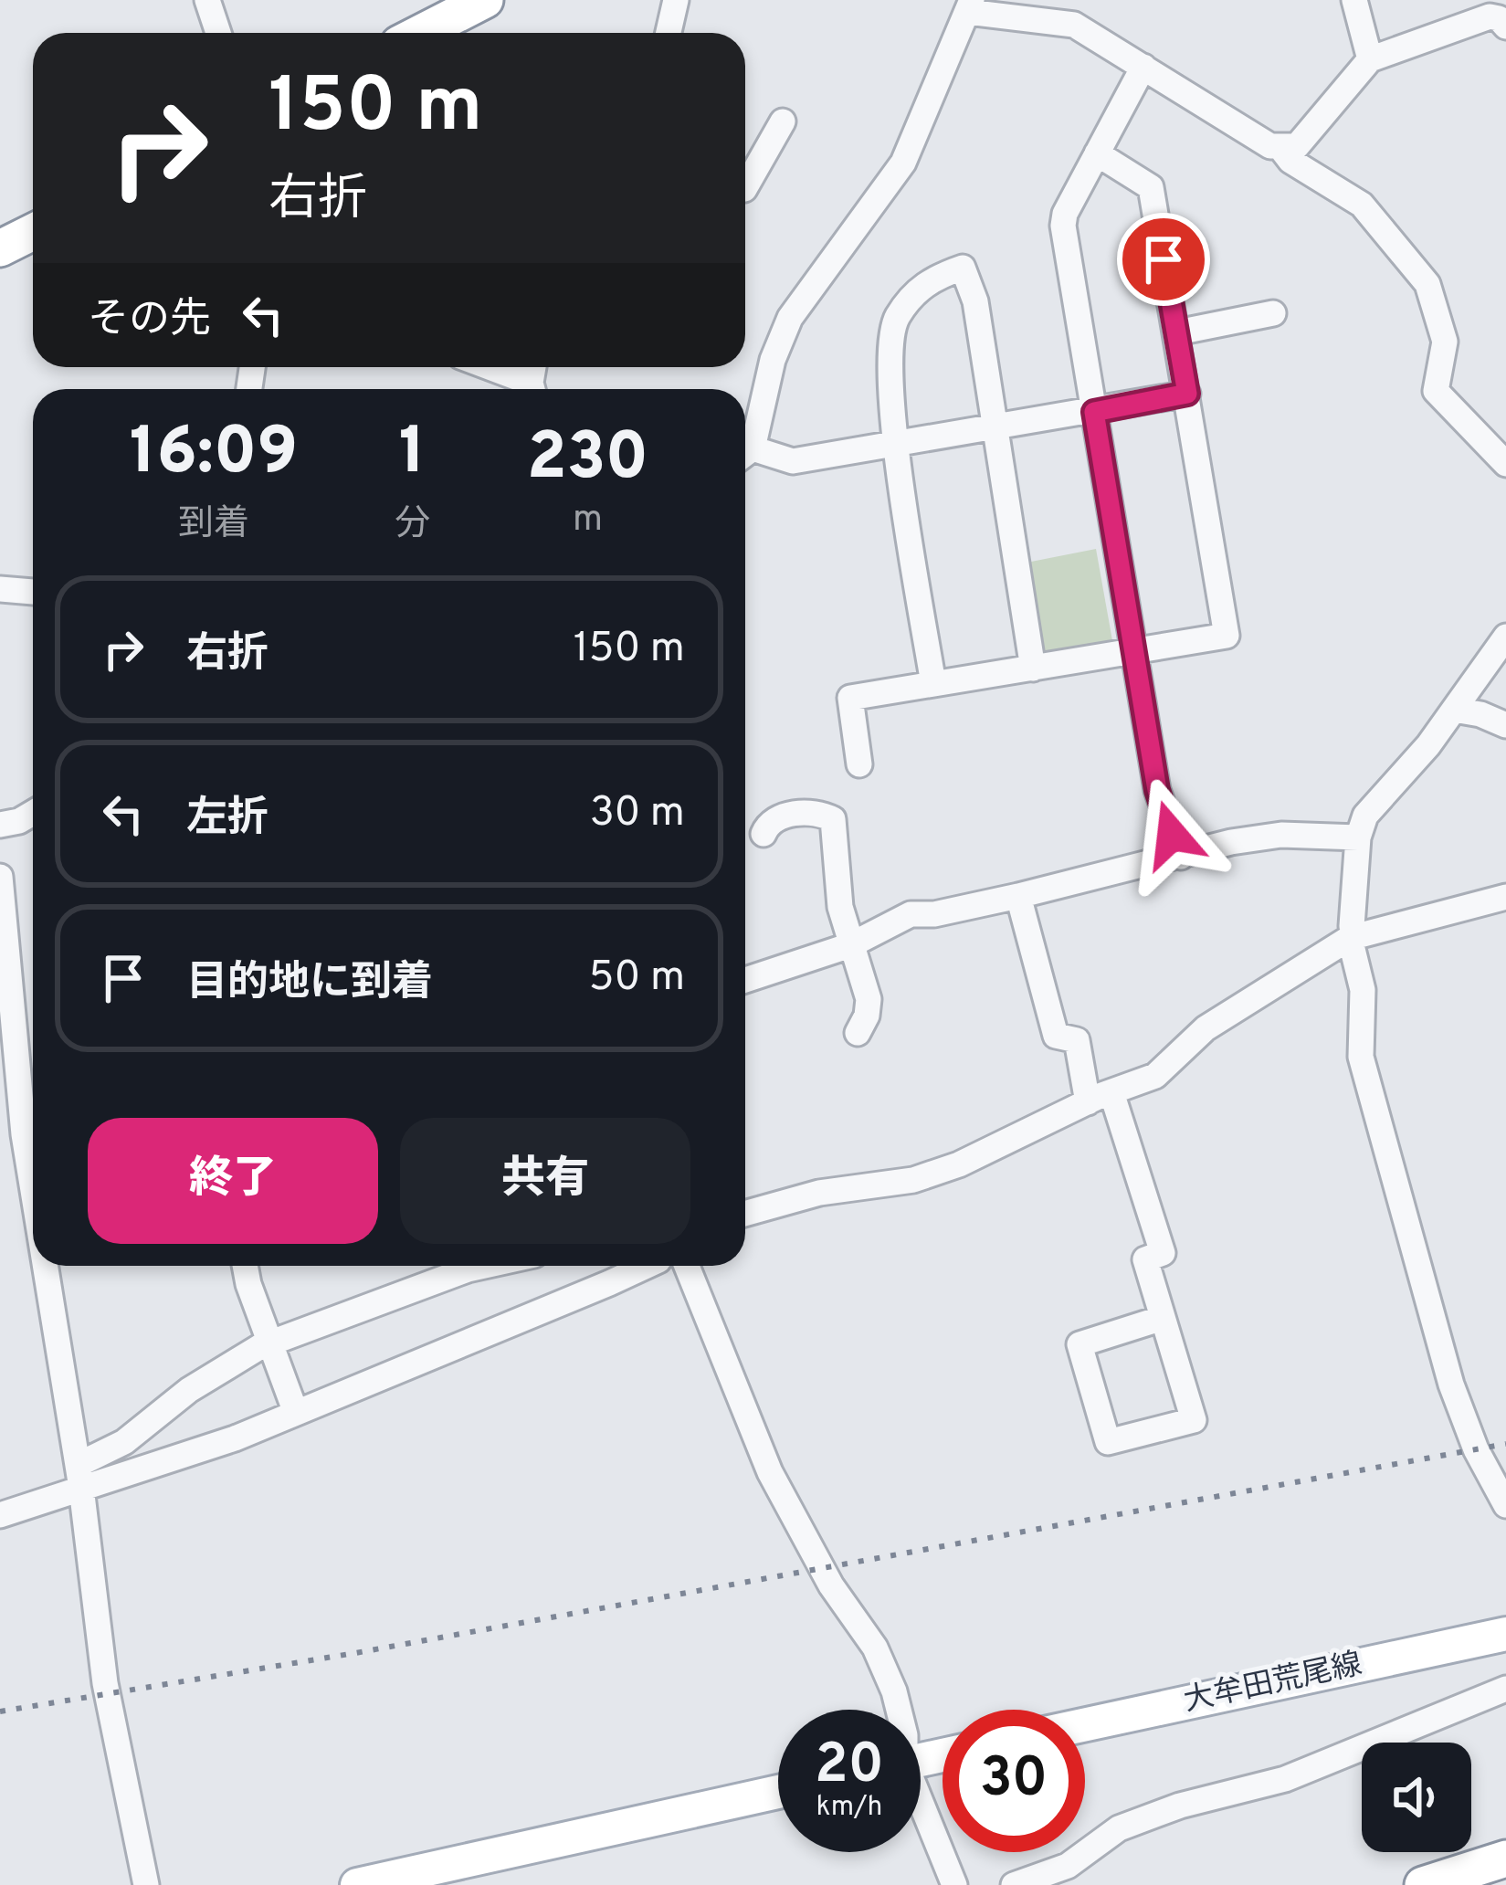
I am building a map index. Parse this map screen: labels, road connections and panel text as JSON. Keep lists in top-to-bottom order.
{
  "streets": {
    "main road": ["大牟田荒尾線"]
  },
  "page": {
    "turn": ["150 m", "右折"],
    "then": "その先",
    "eta": [
      "16:09",
      "到着",
      "1",
      "分",
      "230",
      "m"
    ],
    "list": [
      {
        "name": "右折",
        "value": "150 m"
      },
      {
        "name": "左折",
        "value": "30 m"
      },
      {
        "name": "目的地に到着",
        "value": "50 m"
      }
    ],
    "buttons": ["終了", "共有"],
    "speed": "20 km/h",
    "limit": "30"
  }
}
